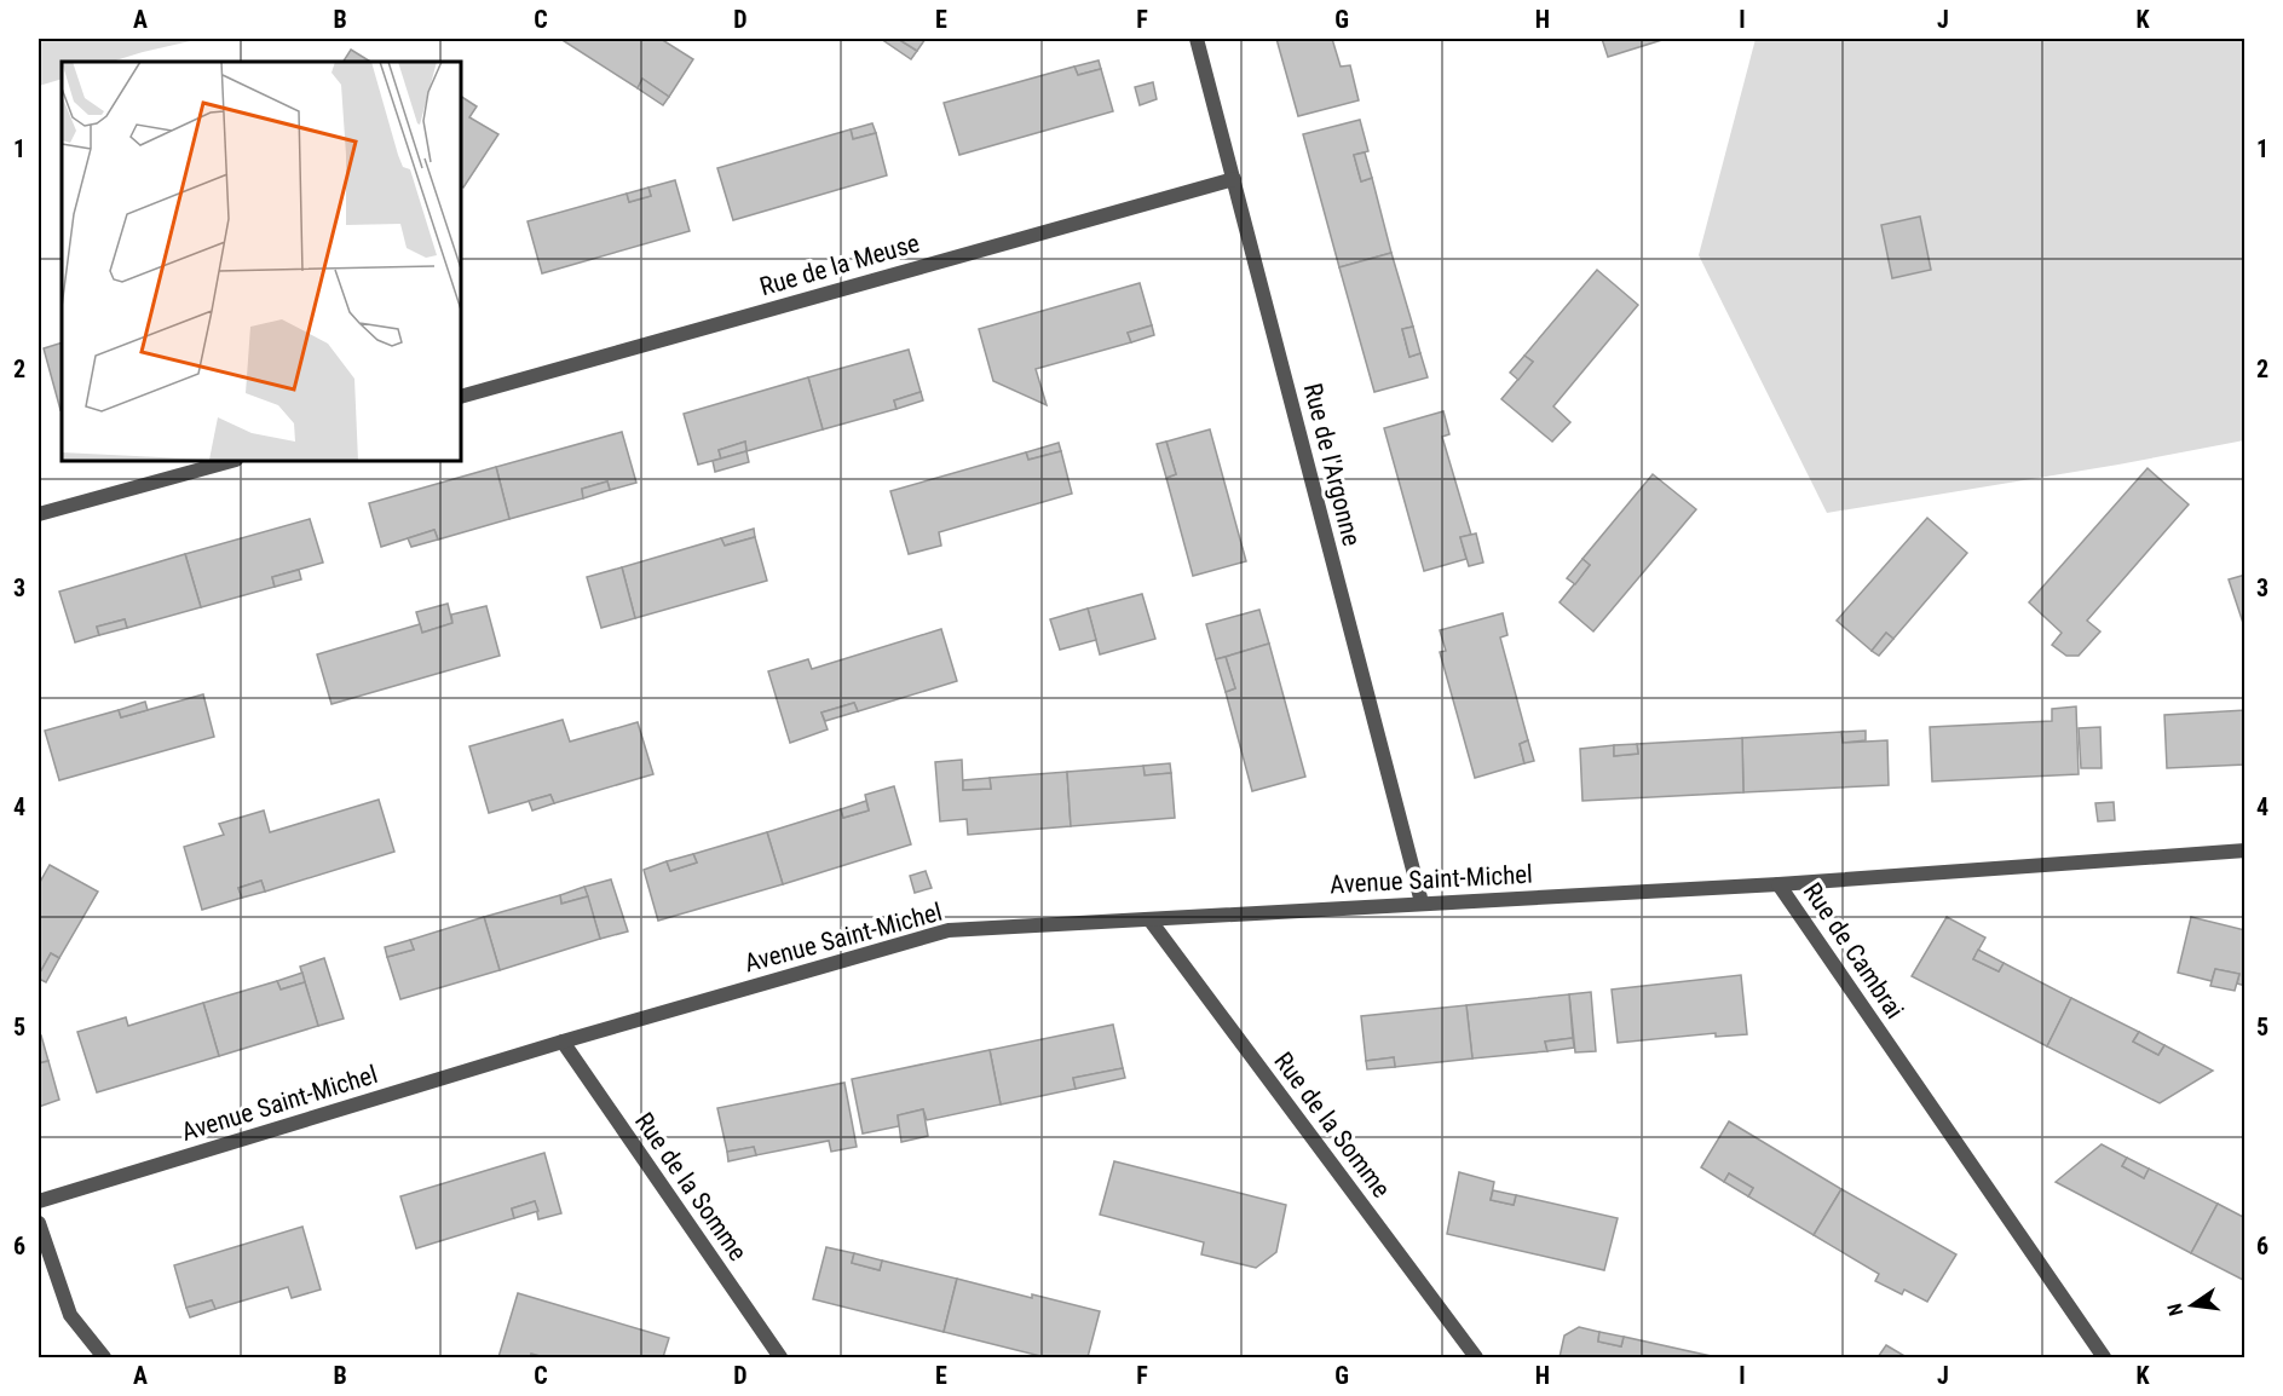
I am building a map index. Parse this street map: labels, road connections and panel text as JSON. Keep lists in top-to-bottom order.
{
  "streets": {
    "street": [
      "Rue de la Meuse",
      "Rue de l'Argonne",
      "Avenue Saint-Michel",
      "Rue de Cambrai",
      "Rue de la Somme"
    ]
  },
  "crossings": [
    ["Rue de la Meuse", "Rue de l'Argonne"],
    ["Rue de l'Argonne", "Avenue Saint-Michel"],
    ["Avenue Saint-Michel", "Rue de Cambrai"],
    ["Avenue Saint-Michel", "Rue de la Somme"]
  ],
  "north": "left",
  "grid": {
    "columns": [
      "A",
      "B",
      "C",
      "D",
      "E",
      "F",
      "G",
      "H",
      "I",
      "J",
      "K"
    ],
    "rows": [
      "1",
      "2",
      "3",
      "4",
      "5",
      "6"
    ]
  }
}
